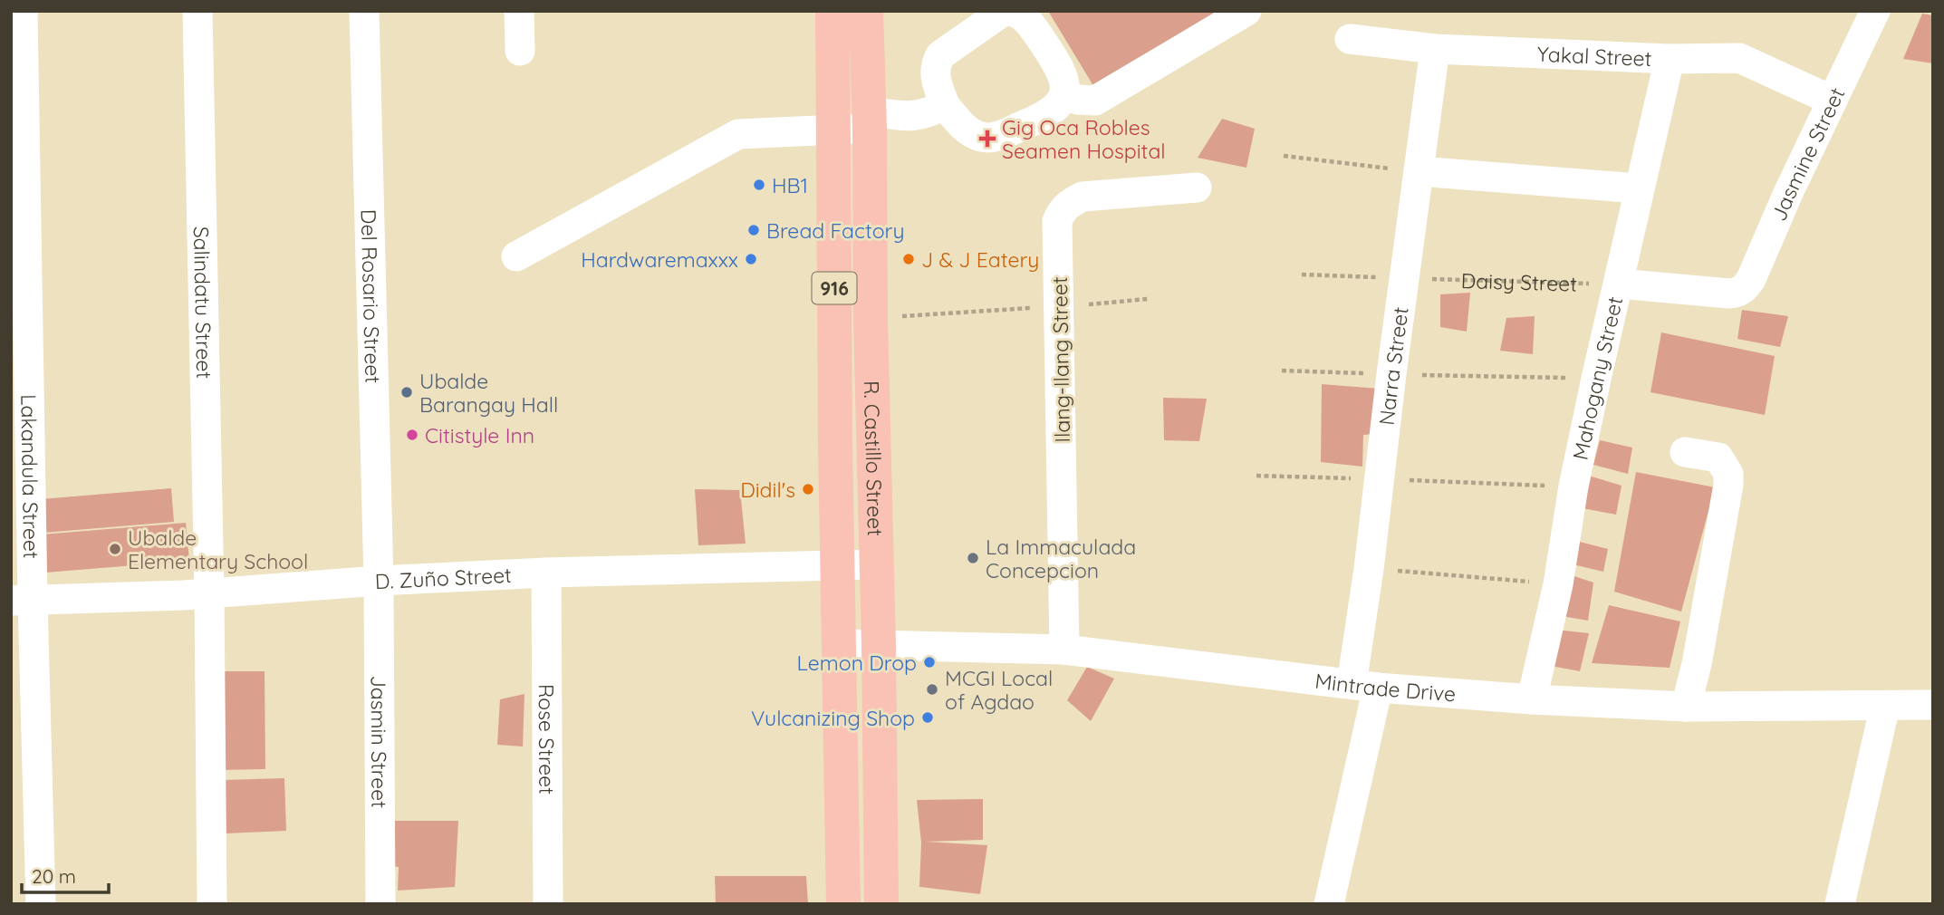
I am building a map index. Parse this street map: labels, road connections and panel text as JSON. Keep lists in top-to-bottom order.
{
  "streets": {
    "main road": ["916", "R. Castillo Street"],
    "street": [
      "Yakal Street",
      "Jasmine Street",
      "Del Rosario Street",
      "Salindatu Street",
      "Ilang-Ilang Street",
      "Narra Street",
      "Mahogany Street",
      "Lakandula Street",
      "D. Zuño Street",
      "Mintrade Drive",
      "Rose Street",
      "Jasmin Street"
    ],
    "path": ["Daisy Street"]
  },
  "crossings": [
    ["Yakal Street", "Jasmine Street"],
    ["Yakal Street", "Narra Street"],
    ["Yakal Street", "Mahogany Street"],
    ["Jasmine Street", "Daisy Street"],
    ["Jasmine Street", "Mahogany Street"],
    ["Daisy Street", "Narra Street"],
    ["Daisy Street", "Mahogany Street"],
    ["Del Rosario Street", "D. Zuño Street"],
    ["Del Rosario Street", "Jasmin Street"],
    ["Salindatu Street", "D. Zuño Street"],
    ["Ilang-Ilang Street", "Mintrade Drive"],
    ["Narra Street", "Mintrade Drive"],
    ["Mahogany Street", "Mintrade Drive"],
    ["R. Castillo Street", "D. Zuño Street"],
    ["R. Castillo Street", "Mintrade Drive"],
    ["Lakandula Street", "D. Zuño Street"],
    ["D. Zuño Street", "Rose Street"],
    ["D. Zuño Street", "Jasmin Street"]
  ],
  "places": {
    "health": ["Gig Oca Robles Seamen Hospital"],
    "other": [
      "HB1",
      "Bread Factory",
      "Hardwaremaxxx",
      "J & J Eatery",
      "Ubalde Barangay Hall",
      "Citistyle Inn",
      "Didil's",
      "Ubalde Elementary School",
      "La Immaculada Concepcion",
      "Lemon Drop",
      "MCGI Local of Agdao",
      "Vulcanizing Shop"
    ]
  },
  "scale_bar": "20 m"
}
